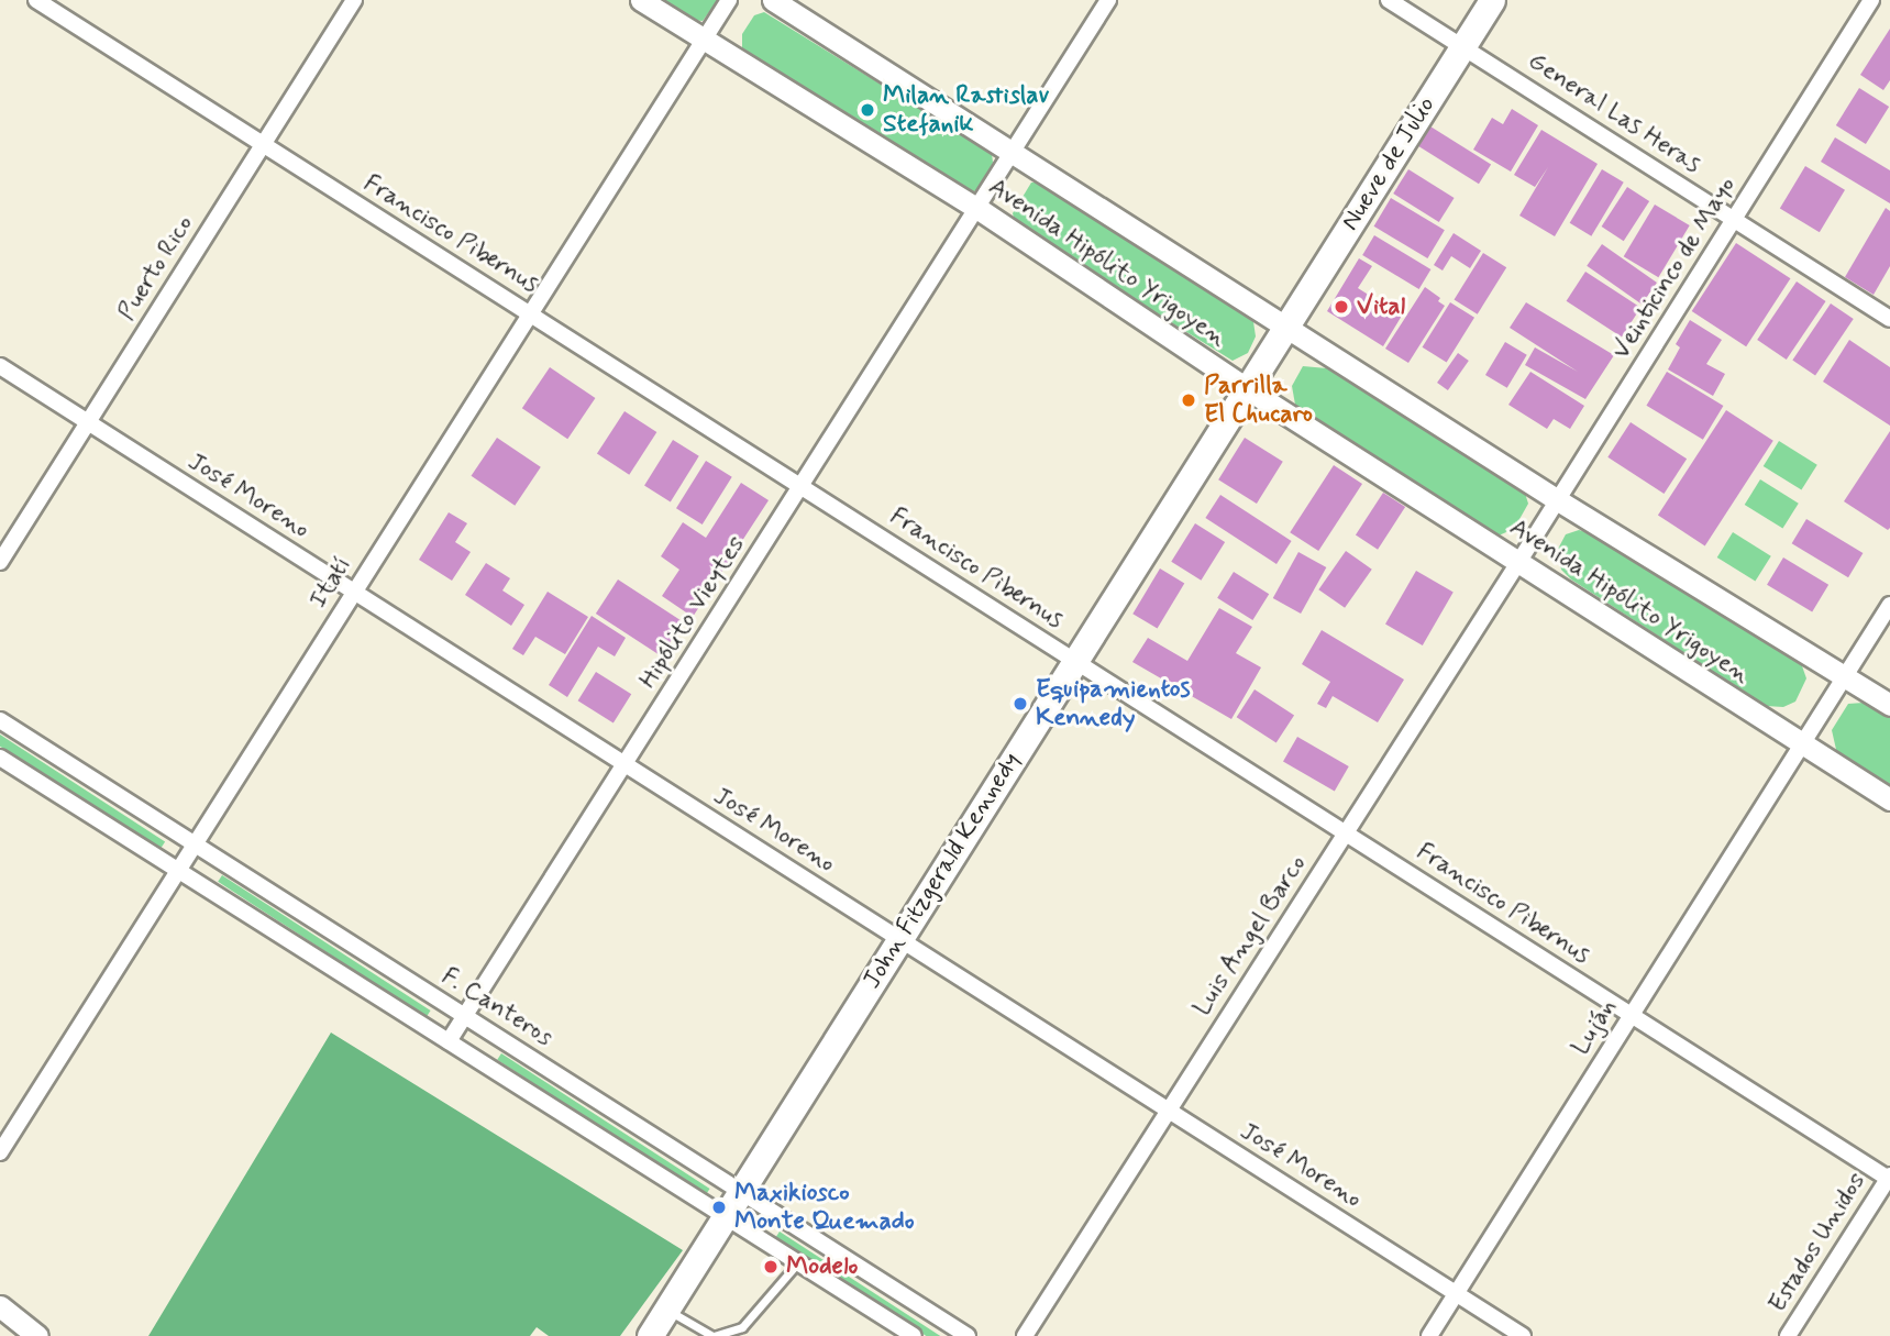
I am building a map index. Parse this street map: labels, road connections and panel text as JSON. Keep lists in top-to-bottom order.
{
  "streets": {
    "main road": ["Nueve de Julio", "Avenida Hipólito Yrigoyen", "John Fitzgerald Kennedy"],
    "street": [
      "General Las Heras",
      "Francisco Pibernus",
      "Puerto Rico",
      "Veinticinco de Mayo",
      "José Moreno",
      "Itatí",
      "Hipólito Vieytes",
      "Luis Angel Barco",
      "F. Canteros",
      "Luján",
      "Estados Unidos"
    ]
  },
  "crossings": [
    ["General Las Heras", "Nueve de Julio"],
    ["General Las Heras", "Veinticinco de Mayo"],
    ["Nueve de Julio", "Avenida Hipólito Yrigoyen"],
    ["Nueve de Julio", "John Fitzgerald Kennedy"],
    ["Francisco Pibernus", "Puerto Rico"],
    ["Francisco Pibernus", "Itatí"],
    ["Francisco Pibernus", "Hipólito Vieytes"],
    ["Francisco Pibernus", "John Fitzgerald Kennedy"],
    ["Francisco Pibernus", "Luis Angel Barco"],
    ["Francisco Pibernus", "Luján"],
    ["Francisco Pibernus", "Estados Unidos"],
    ["Avenida Hipólito Yrigoyen", "Veinticinco de Mayo"],
    ["Avenida Hipólito Yrigoyen", "Itatí"],
    ["Avenida Hipólito Yrigoyen", "Hipólito Vieytes"],
    ["Avenida Hipólito Yrigoyen", "John Fitzgerald Kennedy"],
    ["Avenida Hipólito Yrigoyen", "Luis Angel Barco"],
    ["Avenida Hipólito Yrigoyen", "Luján"],
    ["Puerto Rico", "José Moreno"],
    ["Veinticinco de Mayo", "Luis Angel Barco"],
    ["José Moreno", "Itatí"],
    ["José Moreno", "Hipólito Vieytes"],
    ["José Moreno", "John Fitzgerald Kennedy"],
    ["José Moreno", "Luis Angel Barco"],
    ["José Moreno", "Luján"],
    ["Itatí", "F. Canteros"],
    ["Hipólito Vieytes", "F. Canteros"],
    ["John Fitzgerald Kennedy", "F. Canteros"]
  ],
  "places": [
    "Milan Rastislav Stefanik",
    "Vital",
    "Parrilla El Chucaro",
    "Equipamientos Kennedy",
    "Maxikiosco Monte Quemado",
    "Modelo"
  ]
}
